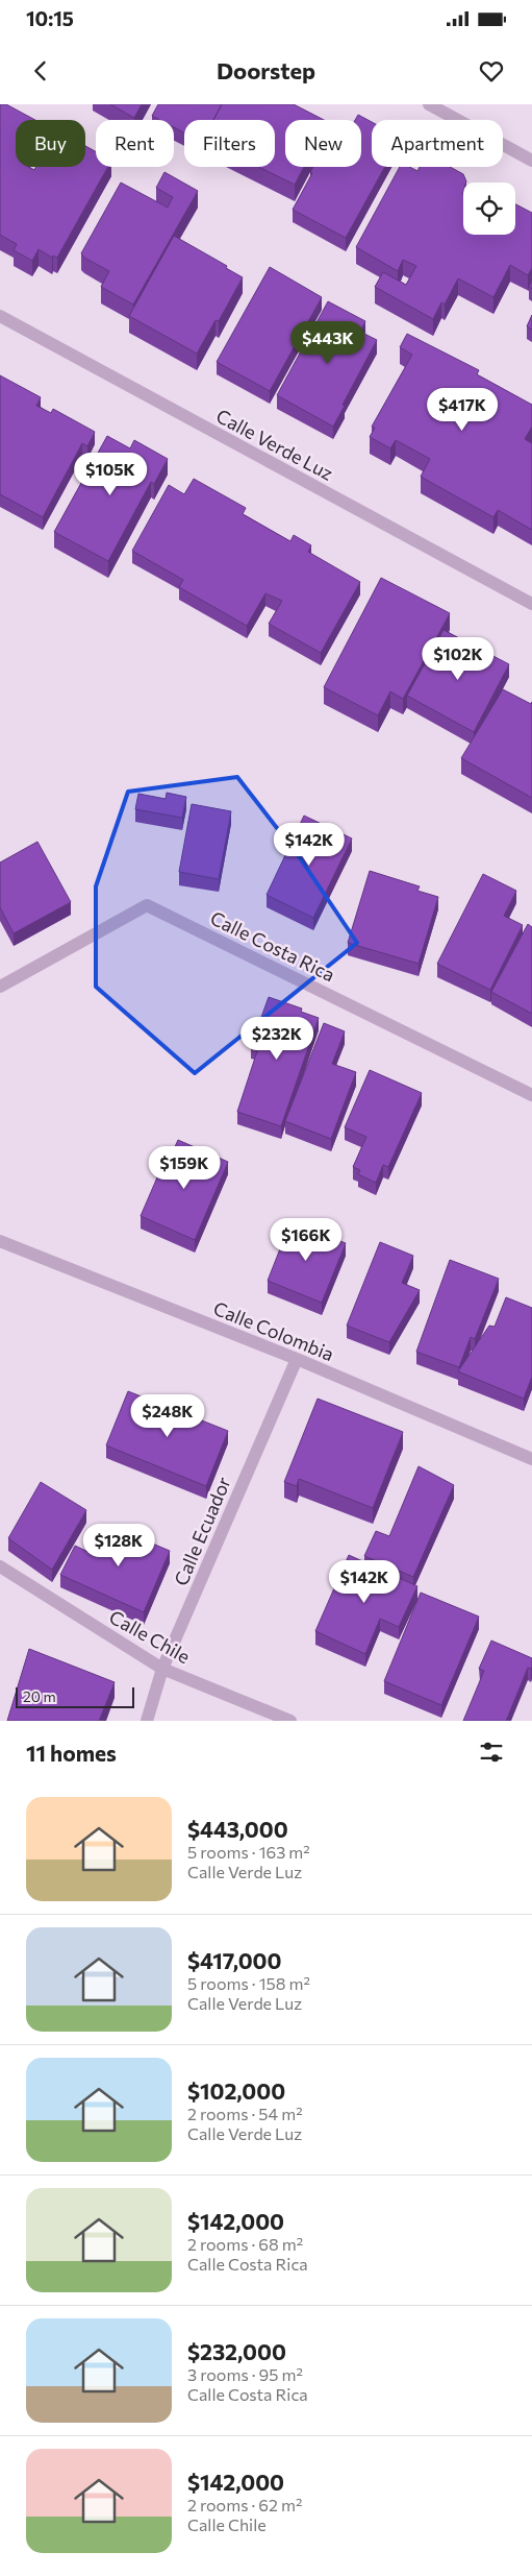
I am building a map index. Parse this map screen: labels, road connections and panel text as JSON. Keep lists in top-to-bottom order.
{
  "streets": {
    "street": [
      "Calle Verde Luz",
      "Calle Costa Rica",
      "Calle Colombia",
      "Calle Ecuador",
      "Calle Chile"
    ]
  },
  "crossings": [
    ["Calle Colombia", "Calle Ecuador"],
    ["Calle Ecuador", "Calle Chile"]
  ],
  "scale_bar": "20 m",
  "page": {
    "status": "10:15",
    "header": "Doorstep",
    "chip": [
      "Buy",
      "Rent",
      "Filters",
      "New",
      "Apartment"
    ],
    "price": [
      "$443K",
      "$417K",
      "$105K",
      "$102K",
      "$142K",
      "$232K",
      "$159K",
      "$166K",
      "$248K",
      "$128K",
      "$142K"
    ],
    "scale": "20 m",
    "heading": "11 homes",
    "list": [
      {
        "name": "$443,000",
        "note": "5 rooms · 163 m² · Calle Verde Luz"
      },
      {
        "name": "$417,000",
        "note": "5 rooms · 158 m² · Calle Verde Luz"
      },
      {
        "name": "$102,000",
        "note": "2 rooms · 54 m² · Calle Verde Luz"
      },
      {
        "name": "$142,000",
        "note": "2 rooms · 68 m² · Calle Costa Rica"
      },
      {
        "name": "$232,000",
        "note": "3 rooms · 95 m² · Calle Costa Rica"
      },
      {
        "name": "$142,000",
        "note": "2 rooms · 62 m² · Calle Chile"
      }
    ]
  }
}
